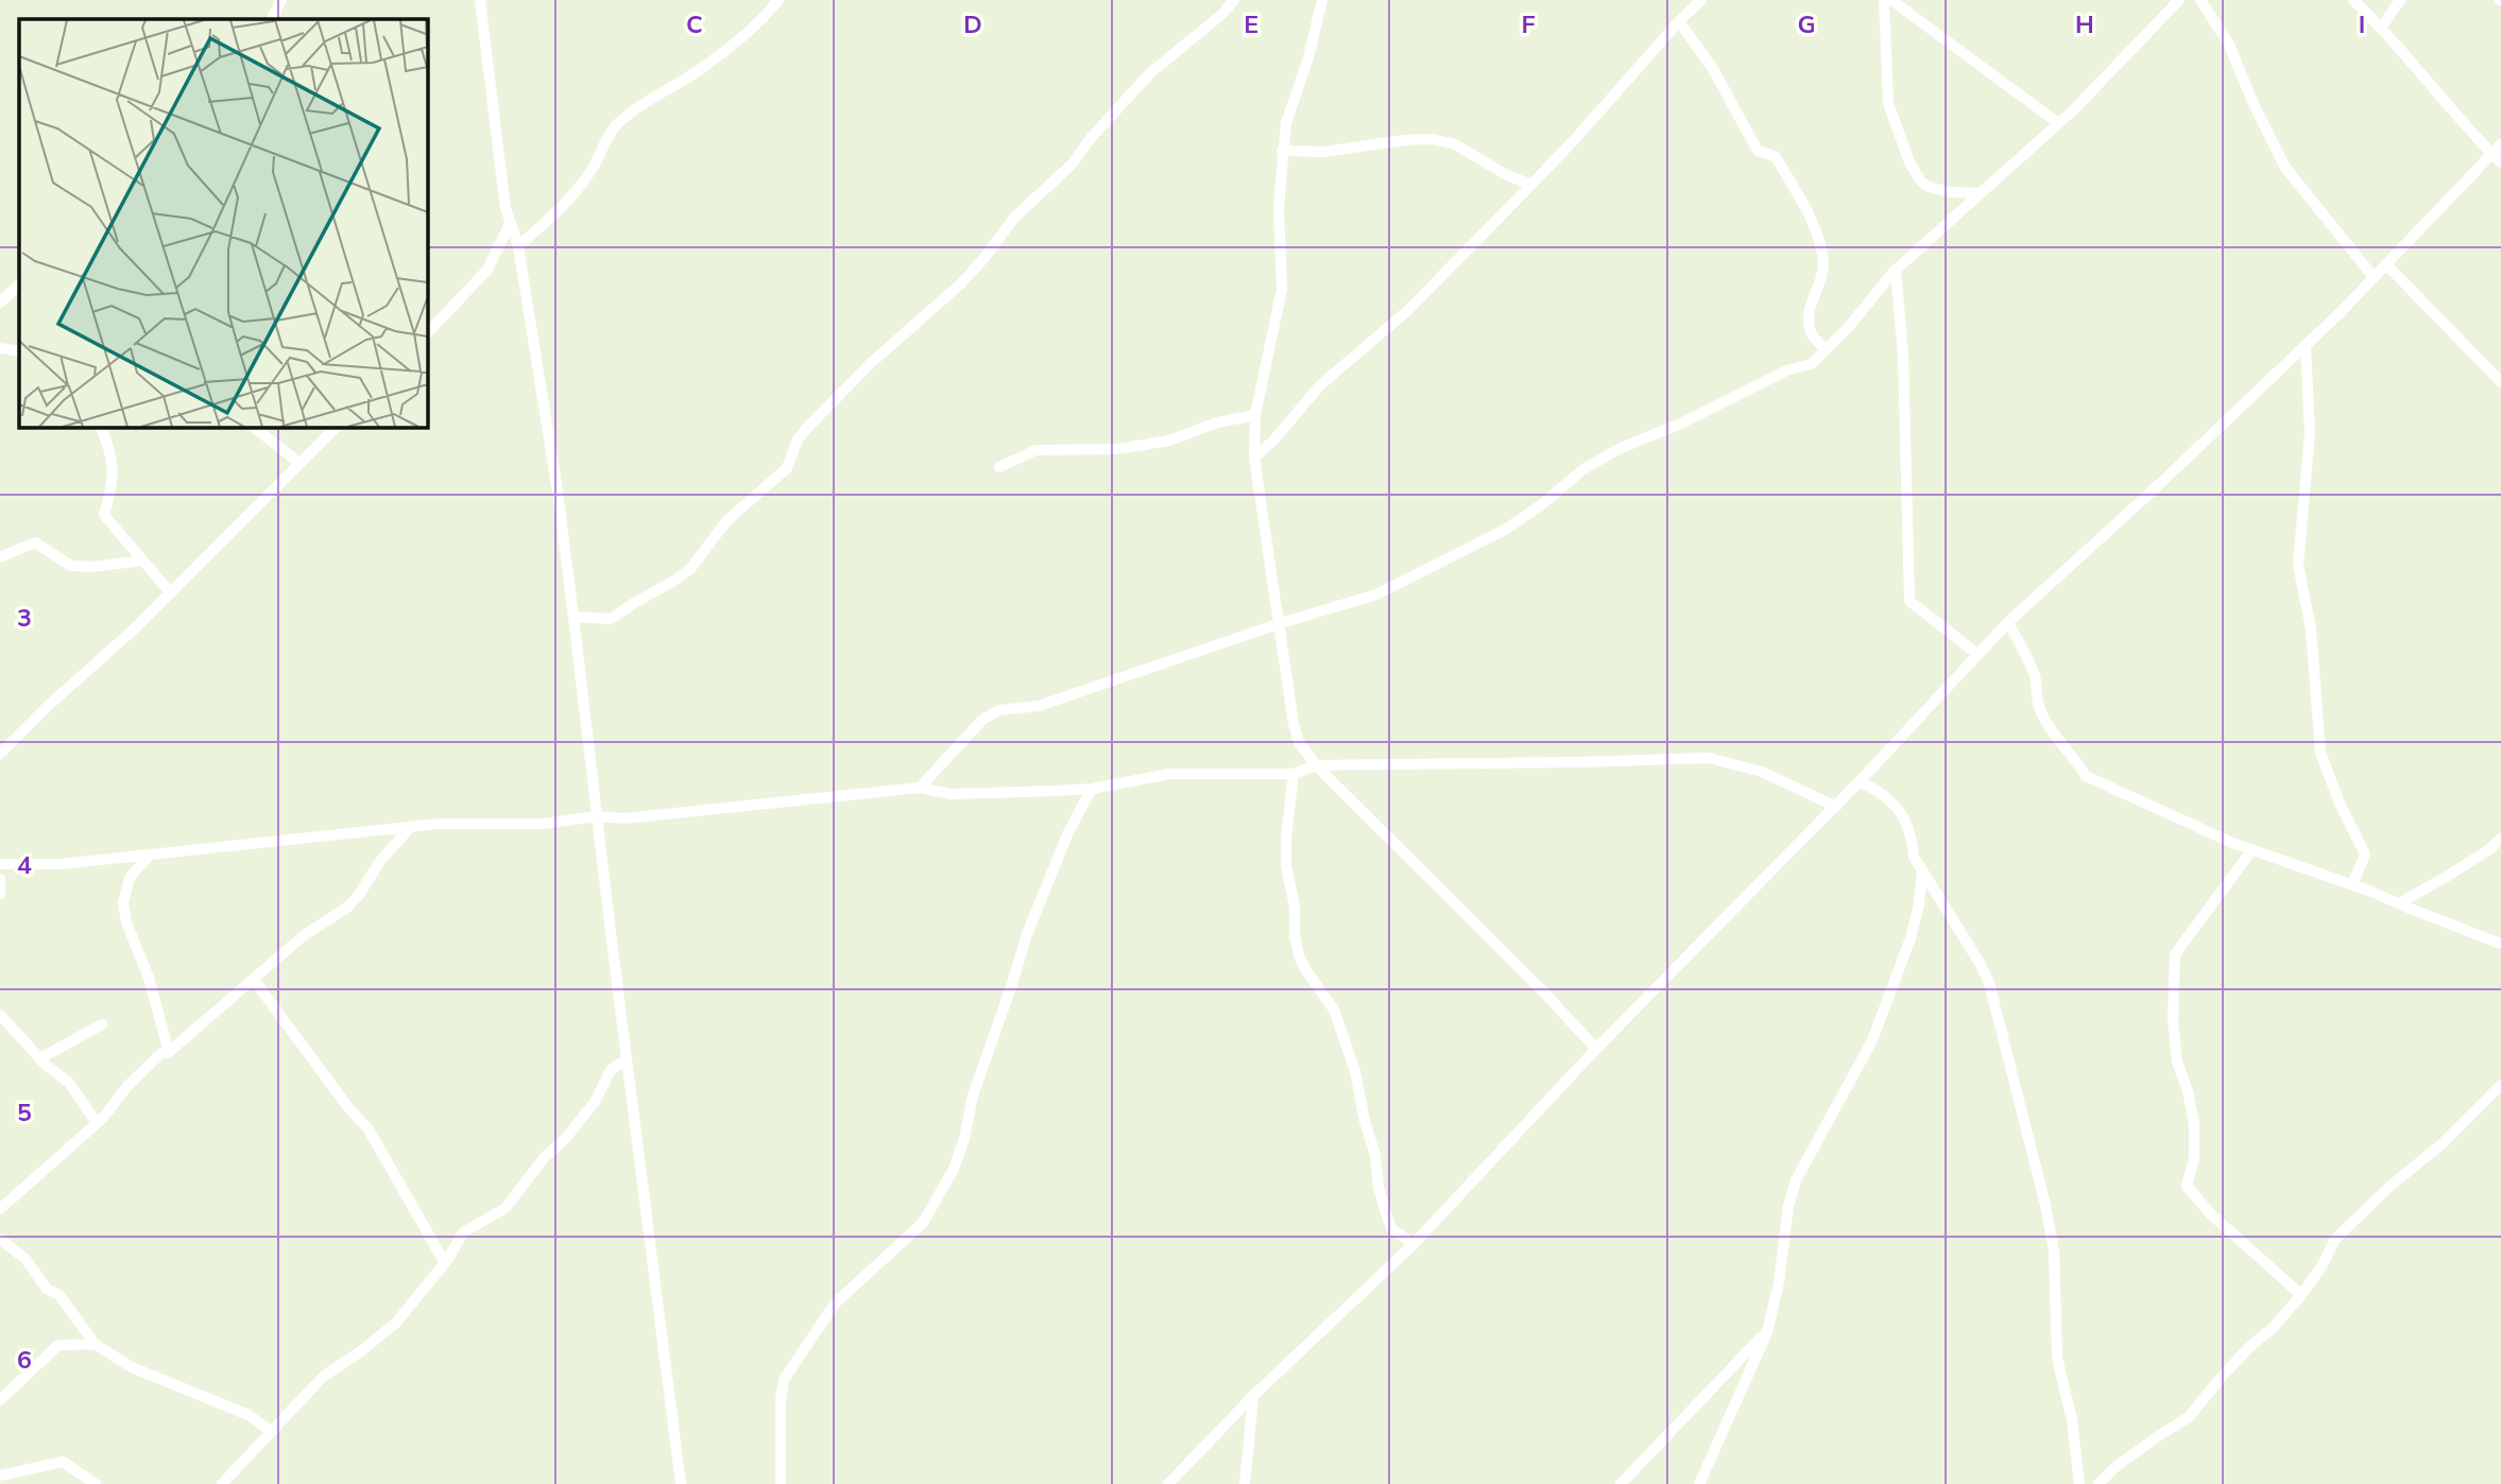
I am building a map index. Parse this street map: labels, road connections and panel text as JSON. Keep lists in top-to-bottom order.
{
  "grid": {
    "columns": [
      "C",
      "D",
      "E",
      "F",
      "G",
      "H",
      "I"
    ],
    "rows": [
      "3",
      "4",
      "5",
      "6"
    ]
  }
}
